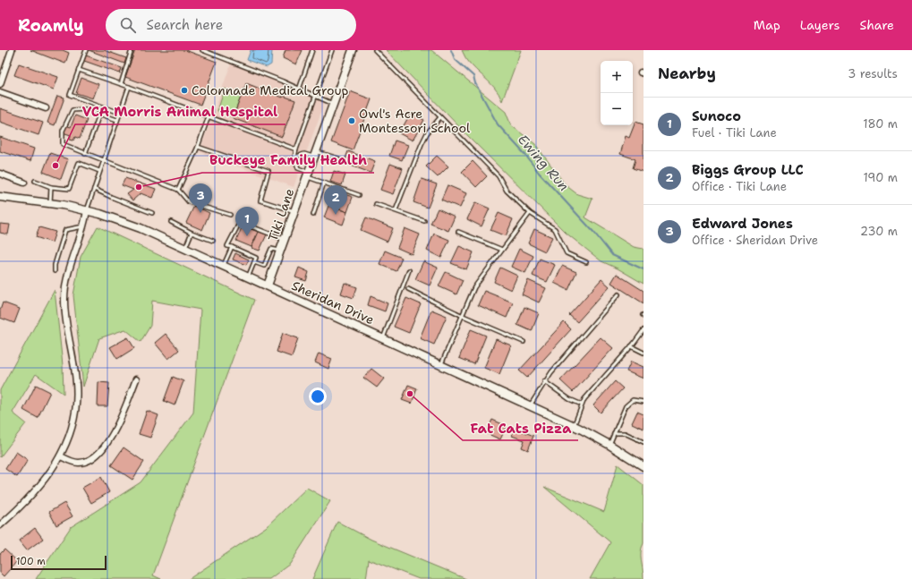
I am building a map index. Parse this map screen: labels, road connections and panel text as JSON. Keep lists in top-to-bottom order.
{
  "streets": {
    "street": ["Tiki Lane", "Sheridan Drive"]
  },
  "crossings": [
    ["Tiki Lane", "Sheridan Drive"]
  ],
  "water": ["Ewing Run"],
  "places": [
    "Colonnade Medical Group",
    "Owl's Acre Montessori School",
    "VCA Morris Animal Hospital",
    "Buckeye Family Health",
    "Fat Cats Pizza"
  ],
  "scale_bar": "100 m",
  "page": {
    "header": "Roamly",
    "search": "Search here",
    "nav": ["Map", "Layers", "Share"],
    "heading": ["Nearby", "3 results"],
    "map_buttons": ["+", "−"],
    "list": [
      {
        "mark": "1",
        "name": "Sunoco",
        "note": "Fuel · Tiki Lane",
        "value": "180 m"
      },
      {
        "mark": "2",
        "name": "Biggs Group LLC",
        "note": "Office · Tiki Lane",
        "value": "190 m"
      },
      {
        "mark": "3",
        "name": "Edward Jones",
        "note": "Office · Sheridan Drive",
        "value": "230 m"
      }
    ],
    "pins": ["3", "2", "1"],
    "scale": "100 m"
  }
}
